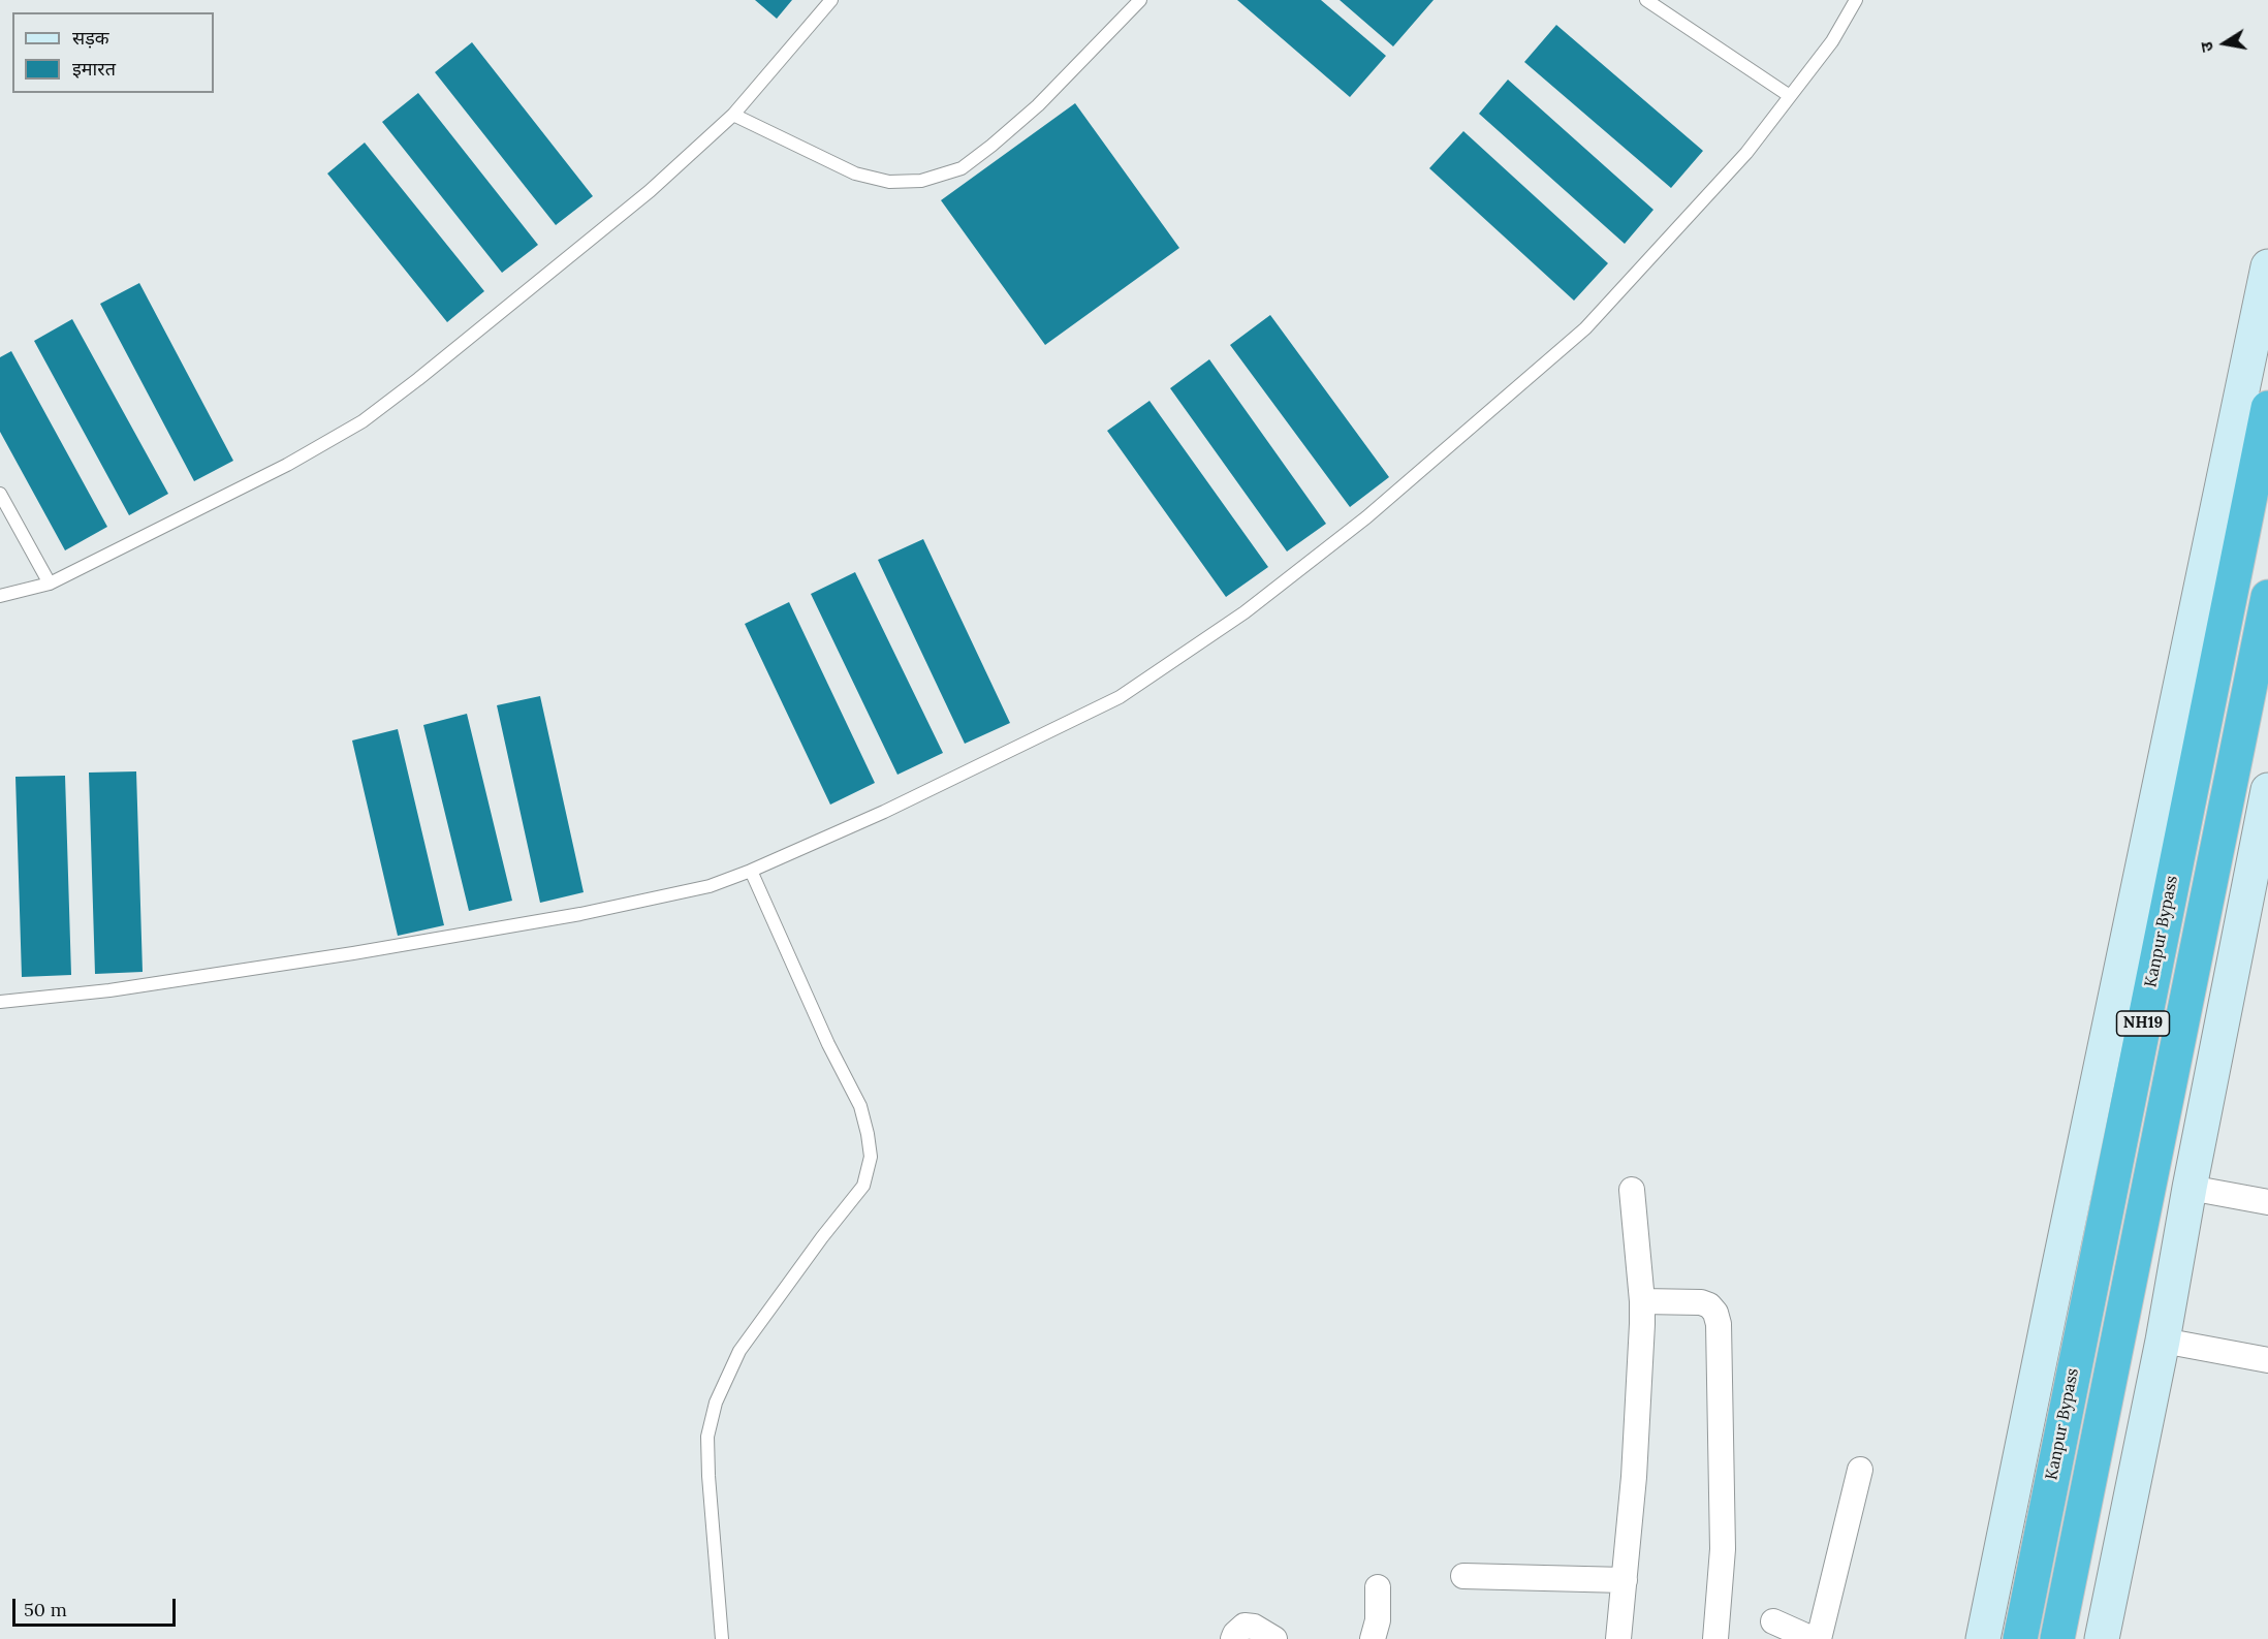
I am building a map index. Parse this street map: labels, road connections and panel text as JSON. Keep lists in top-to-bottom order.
{
  "streets": {
    "highway": ["Kanpur Bypass", "NH19"]
  },
  "legend": ["सड़क", "इमारत"],
  "scale_bar": "50 m",
  "north": "left"
}
